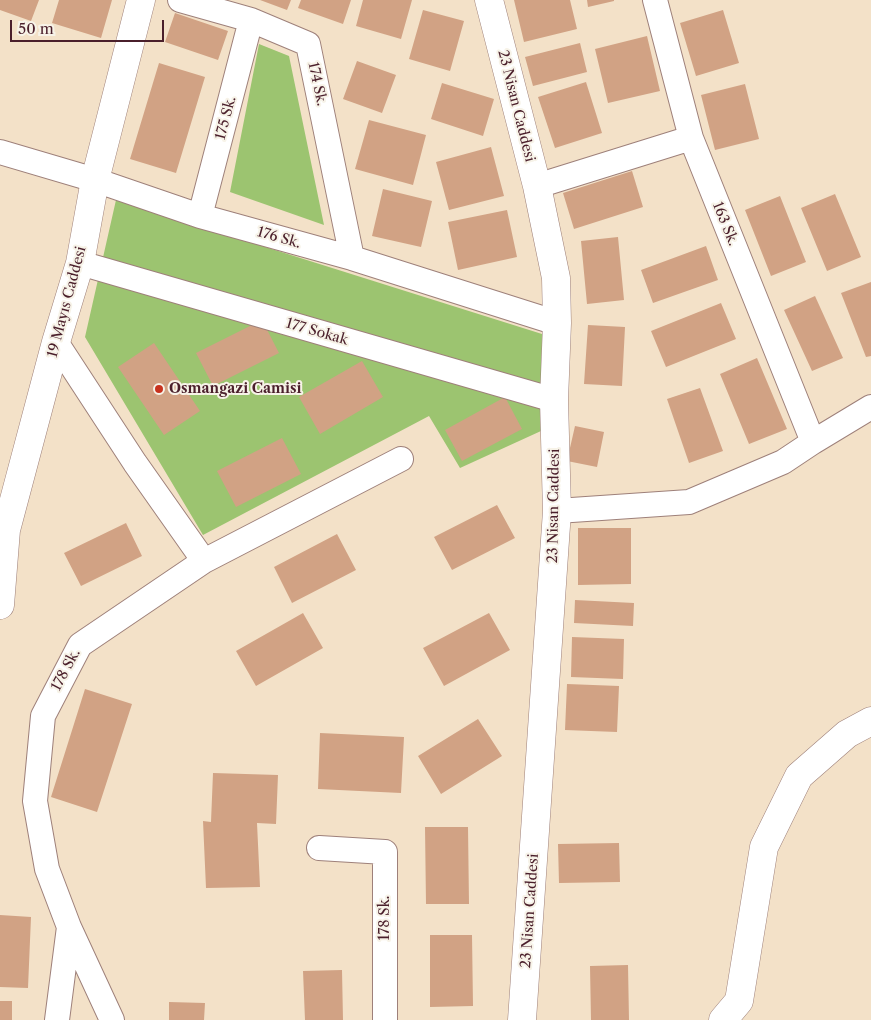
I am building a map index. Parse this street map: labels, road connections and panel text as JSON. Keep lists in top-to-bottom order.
{
  "streets": {
    "street": [
      "174 Sk.",
      "23 Nisan Caddesi",
      "175 Sk.",
      "163 Sk.",
      "176 Sk.",
      "19 Mayıs Caddesi",
      "177 Sokak",
      "178 Sk."
    ]
  },
  "crossings": [
    ["174 Sk.", "175 Sk."],
    ["174 Sk.", "176 Sk."],
    ["23 Nisan Caddesi", "176 Sk."],
    ["23 Nisan Caddesi", "177 Sokak"],
    ["175 Sk.", "176 Sk."],
    ["176 Sk.", "19 Mayıs Caddesi"],
    ["19 Mayıs Caddesi", "177 Sokak"]
  ],
  "places": ["Osmangazi Camisi"],
  "scale_bar": "50 m"
}
